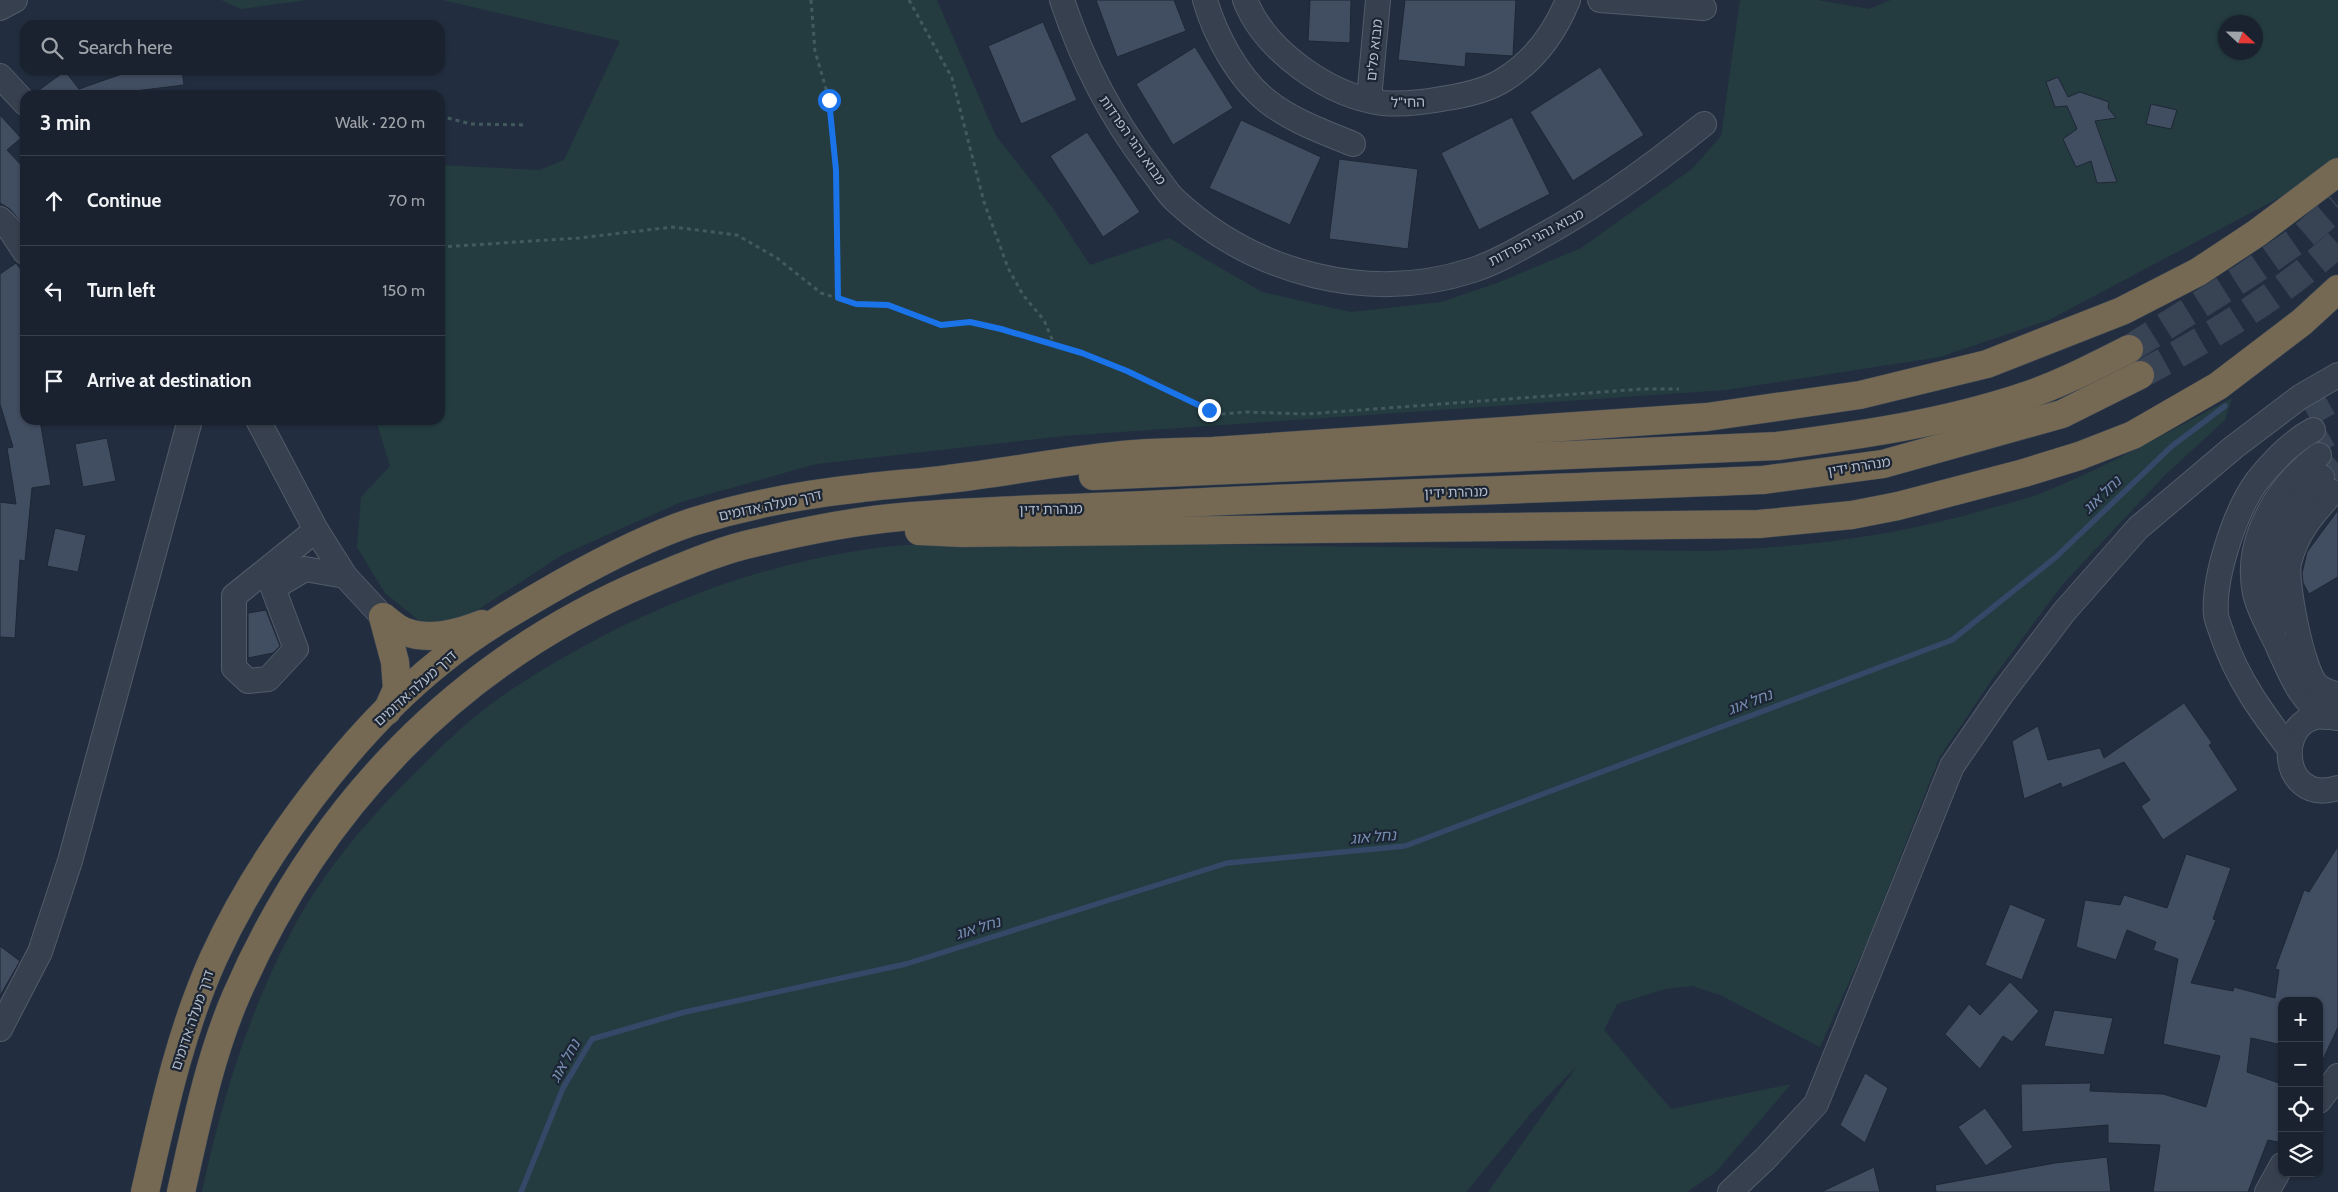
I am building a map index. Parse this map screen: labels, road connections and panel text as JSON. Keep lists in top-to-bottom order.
{
  "streets": {
    "highway": ["מנהרת ידין", "דרך מעלה אדומים"],
    "street": ["מבוא פלים", "החי\"ל", "מבוא נהגי הפרדות"]
  },
  "crossings": [
    ["מבוא פלים", "החי\"ל"]
  ],
  "water": ["נחל אוג"],
  "north": "right",
  "page": {
    "search": "Search here",
    "heading": ["3 min", "Walk · 220 m"],
    "list": [
      ["Continue", "70 m"],
      ["Turn left", "150 m"],
      "Arrive at destination"
    ],
    "map_buttons": ["+", "−"]
  }
}
